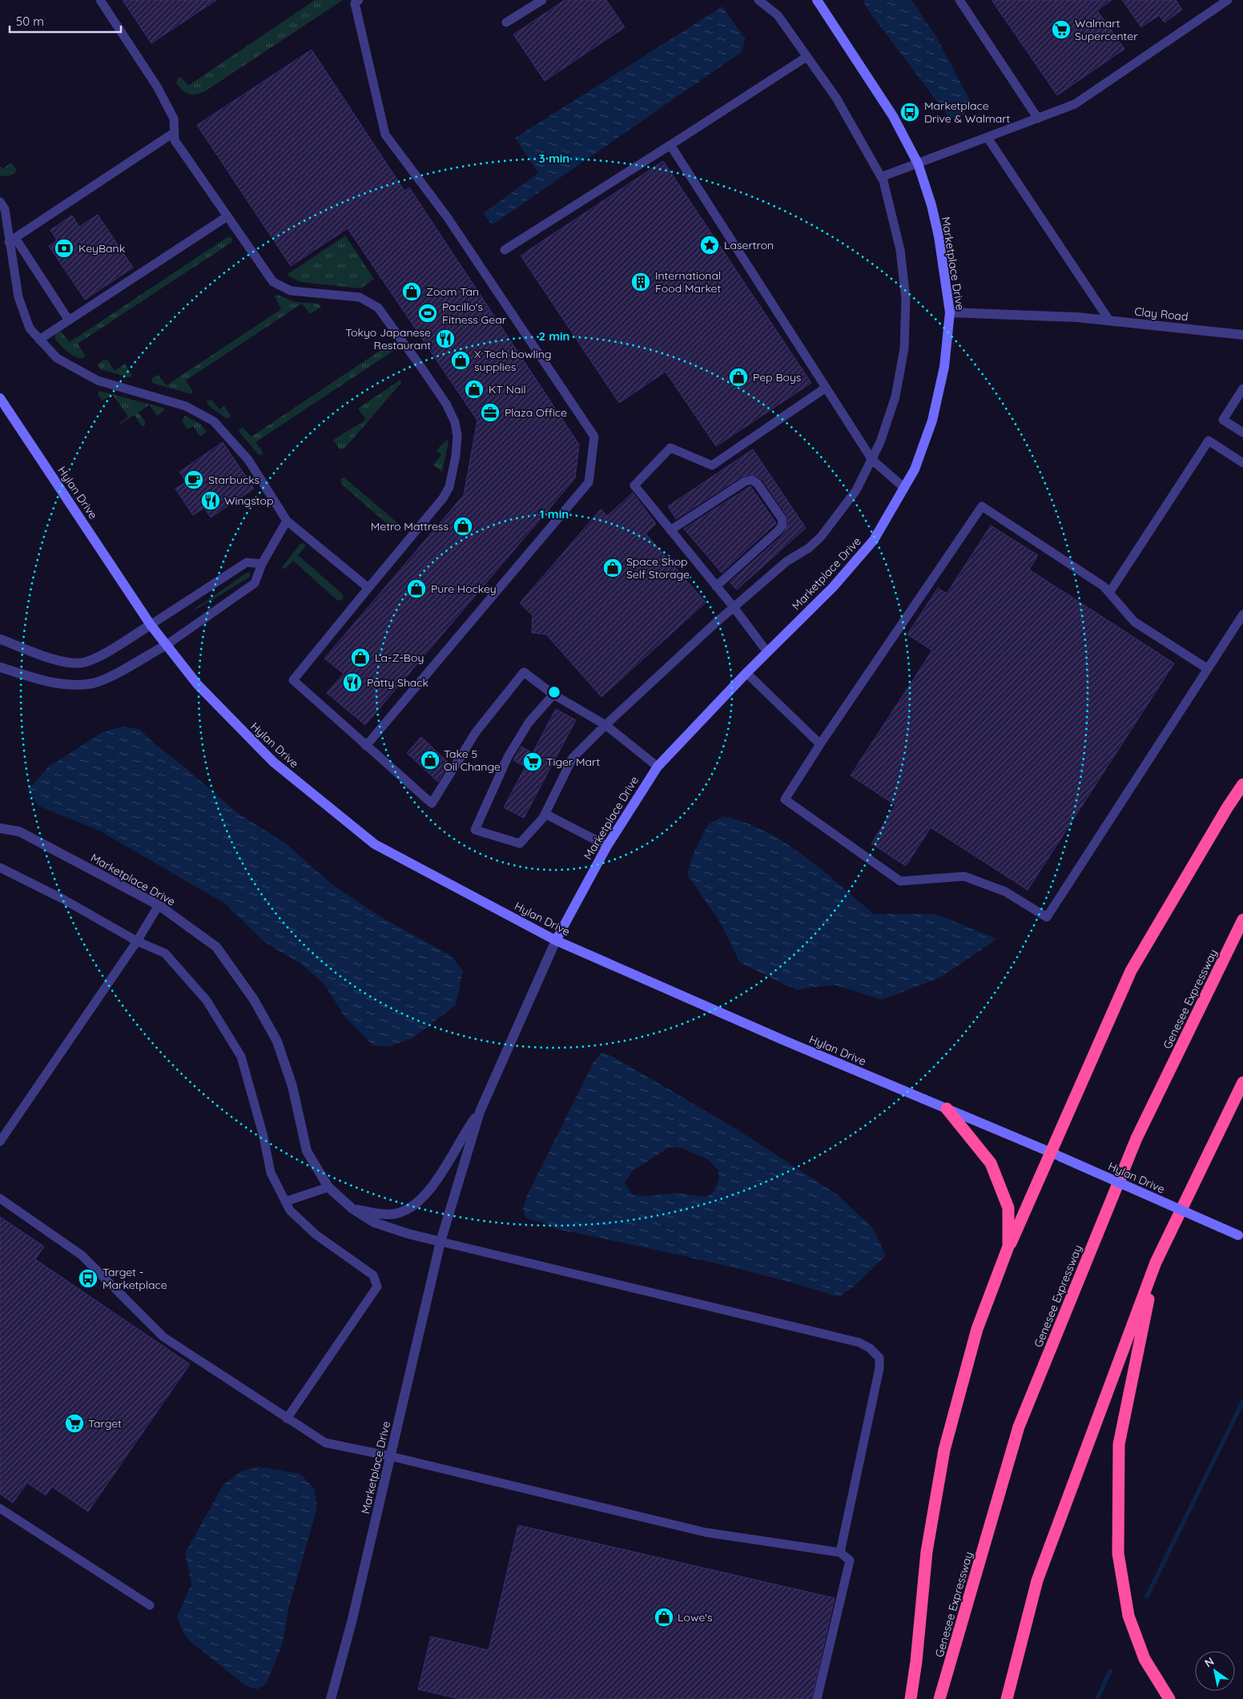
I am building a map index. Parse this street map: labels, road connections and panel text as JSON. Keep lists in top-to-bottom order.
{
  "streets": {
    "highway": ["Genesee Expressway"],
    "main road": ["Marketplace Drive", "Hylan Drive"],
    "street": ["Clay Road"]
  },
  "crossings": [
    ["Marketplace Drive", "Clay Road"],
    ["Marketplace Drive", "Hylan Drive"]
  ],
  "places": {
    "supermarket": ["Walmart Supercenter", "Tiger Mart", "Target"],
    "bus stop": ["Marketplace Drive & Walmart", "Target - Marketplace"],
    "place": ["Lasertron"],
    "bank": ["KeyBank"],
    "building": ["International Food Market"],
    "shop": [
      "Zoom Tan",
      "X Tech bowling supplies",
      "Pep Boys",
      "KT Nail",
      "Metro Mattress",
      "Space Shop Self Storage",
      "Pure Hockey",
      "La-Z-Boy",
      "Take 5 Oil Change",
      "Lowe's"
    ],
    "sports": ["Pacillo's Fitness Gear"],
    "restaurant": ["Tokyo Japanese Restaurant", "Wingstop", "Patty Shack"],
    "office": ["Plaza Office"],
    "cafe": ["Starbucks"]
  },
  "scale_bar": "50 m",
  "north": "top left",
  "rings": ["3 min", "2 min", "1 min"]
}
